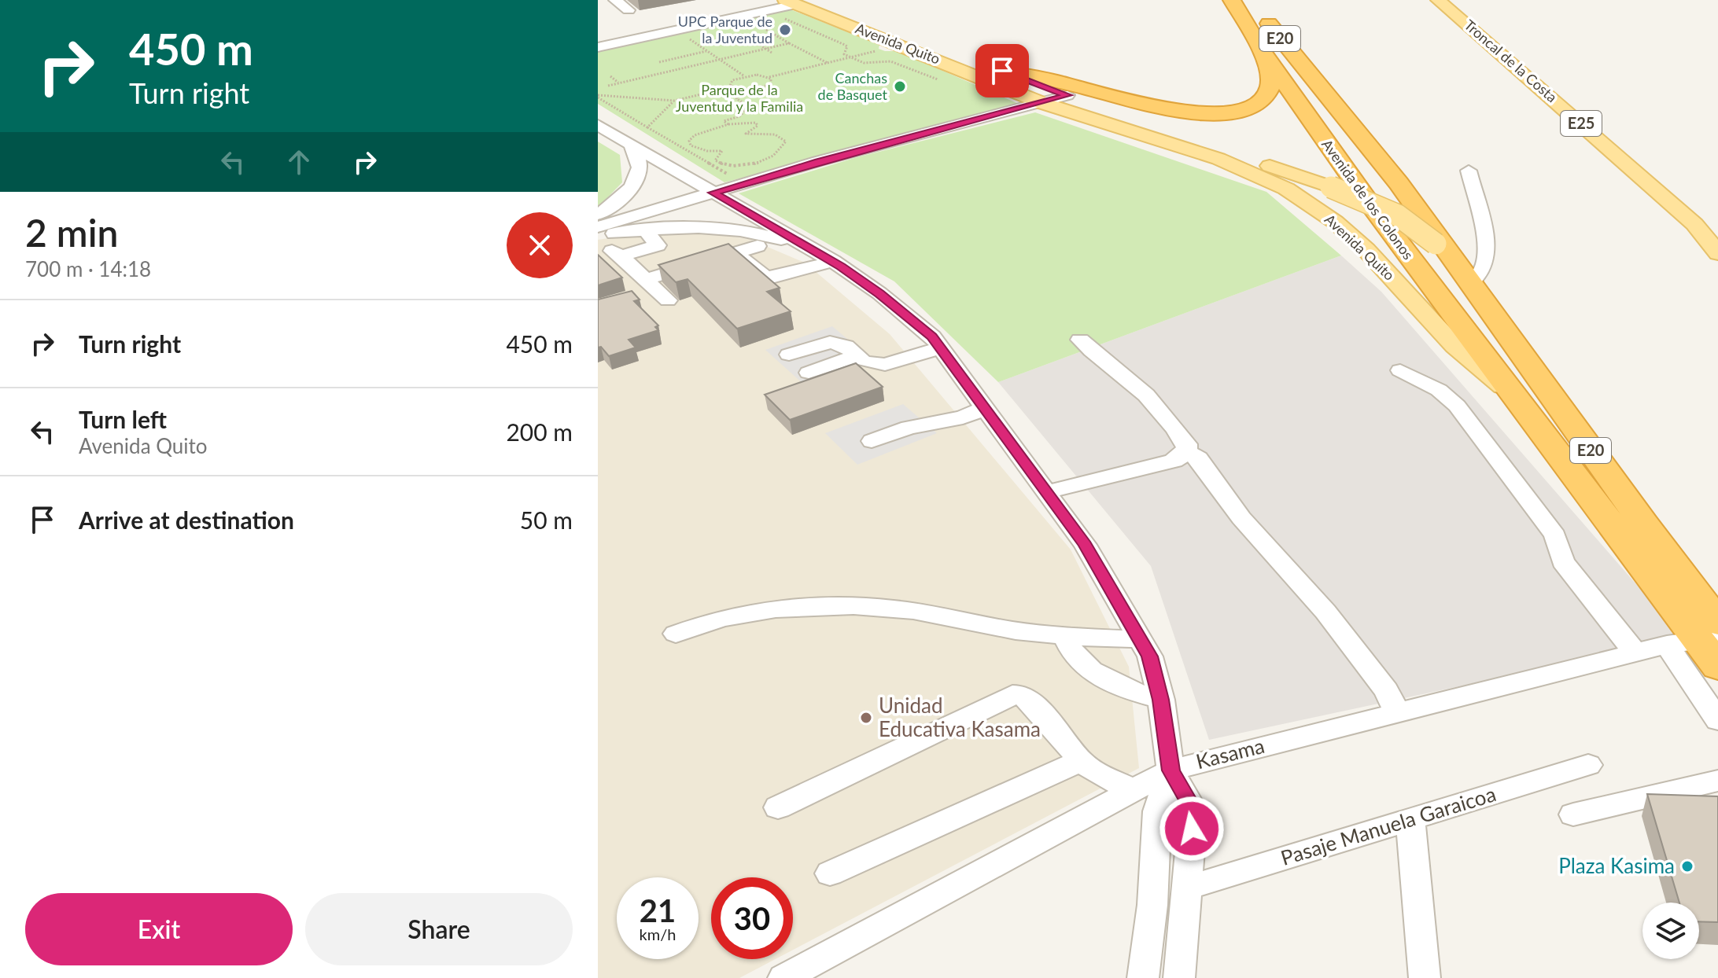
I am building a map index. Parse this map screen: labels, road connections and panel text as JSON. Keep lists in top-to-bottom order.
{
  "streets": {
    "highway": ["E20", "Avenida Quito", "Avenida de los Colonos"],
    "main road": ["Troncal de la Costa", "E25"],
    "street": ["Kasama", "Pasaje Manuela Garaicoa"]
  },
  "crossings": [
    ["Avenida Quito", "Avenida de los Colonos"],
    ["Avenida Quito", "Kasama"]
  ],
  "parks": ["Parque de la Juventud y la Familia"],
  "places": [
    "UPC Parque de la Juventud",
    "Canchas de Basquet",
    "Unidad Educativa Kasama",
    "Plaza Kasima"
  ],
  "page": {
    "turn": ["450 m", "Turn right"],
    "heading": ["2 min", "700 m · 14:18"],
    "list": [
      {
        "name": "Turn right",
        "value": "450 m"
      },
      {
        "name": "Turn left",
        "note": "Avenida Quito",
        "value": "200 m"
      },
      {
        "name": "Arrive at destination",
        "value": "50 m"
      }
    ],
    "speed": "21 km/h",
    "limit": "30",
    "buttons": ["Exit", "Share"]
  }
}
